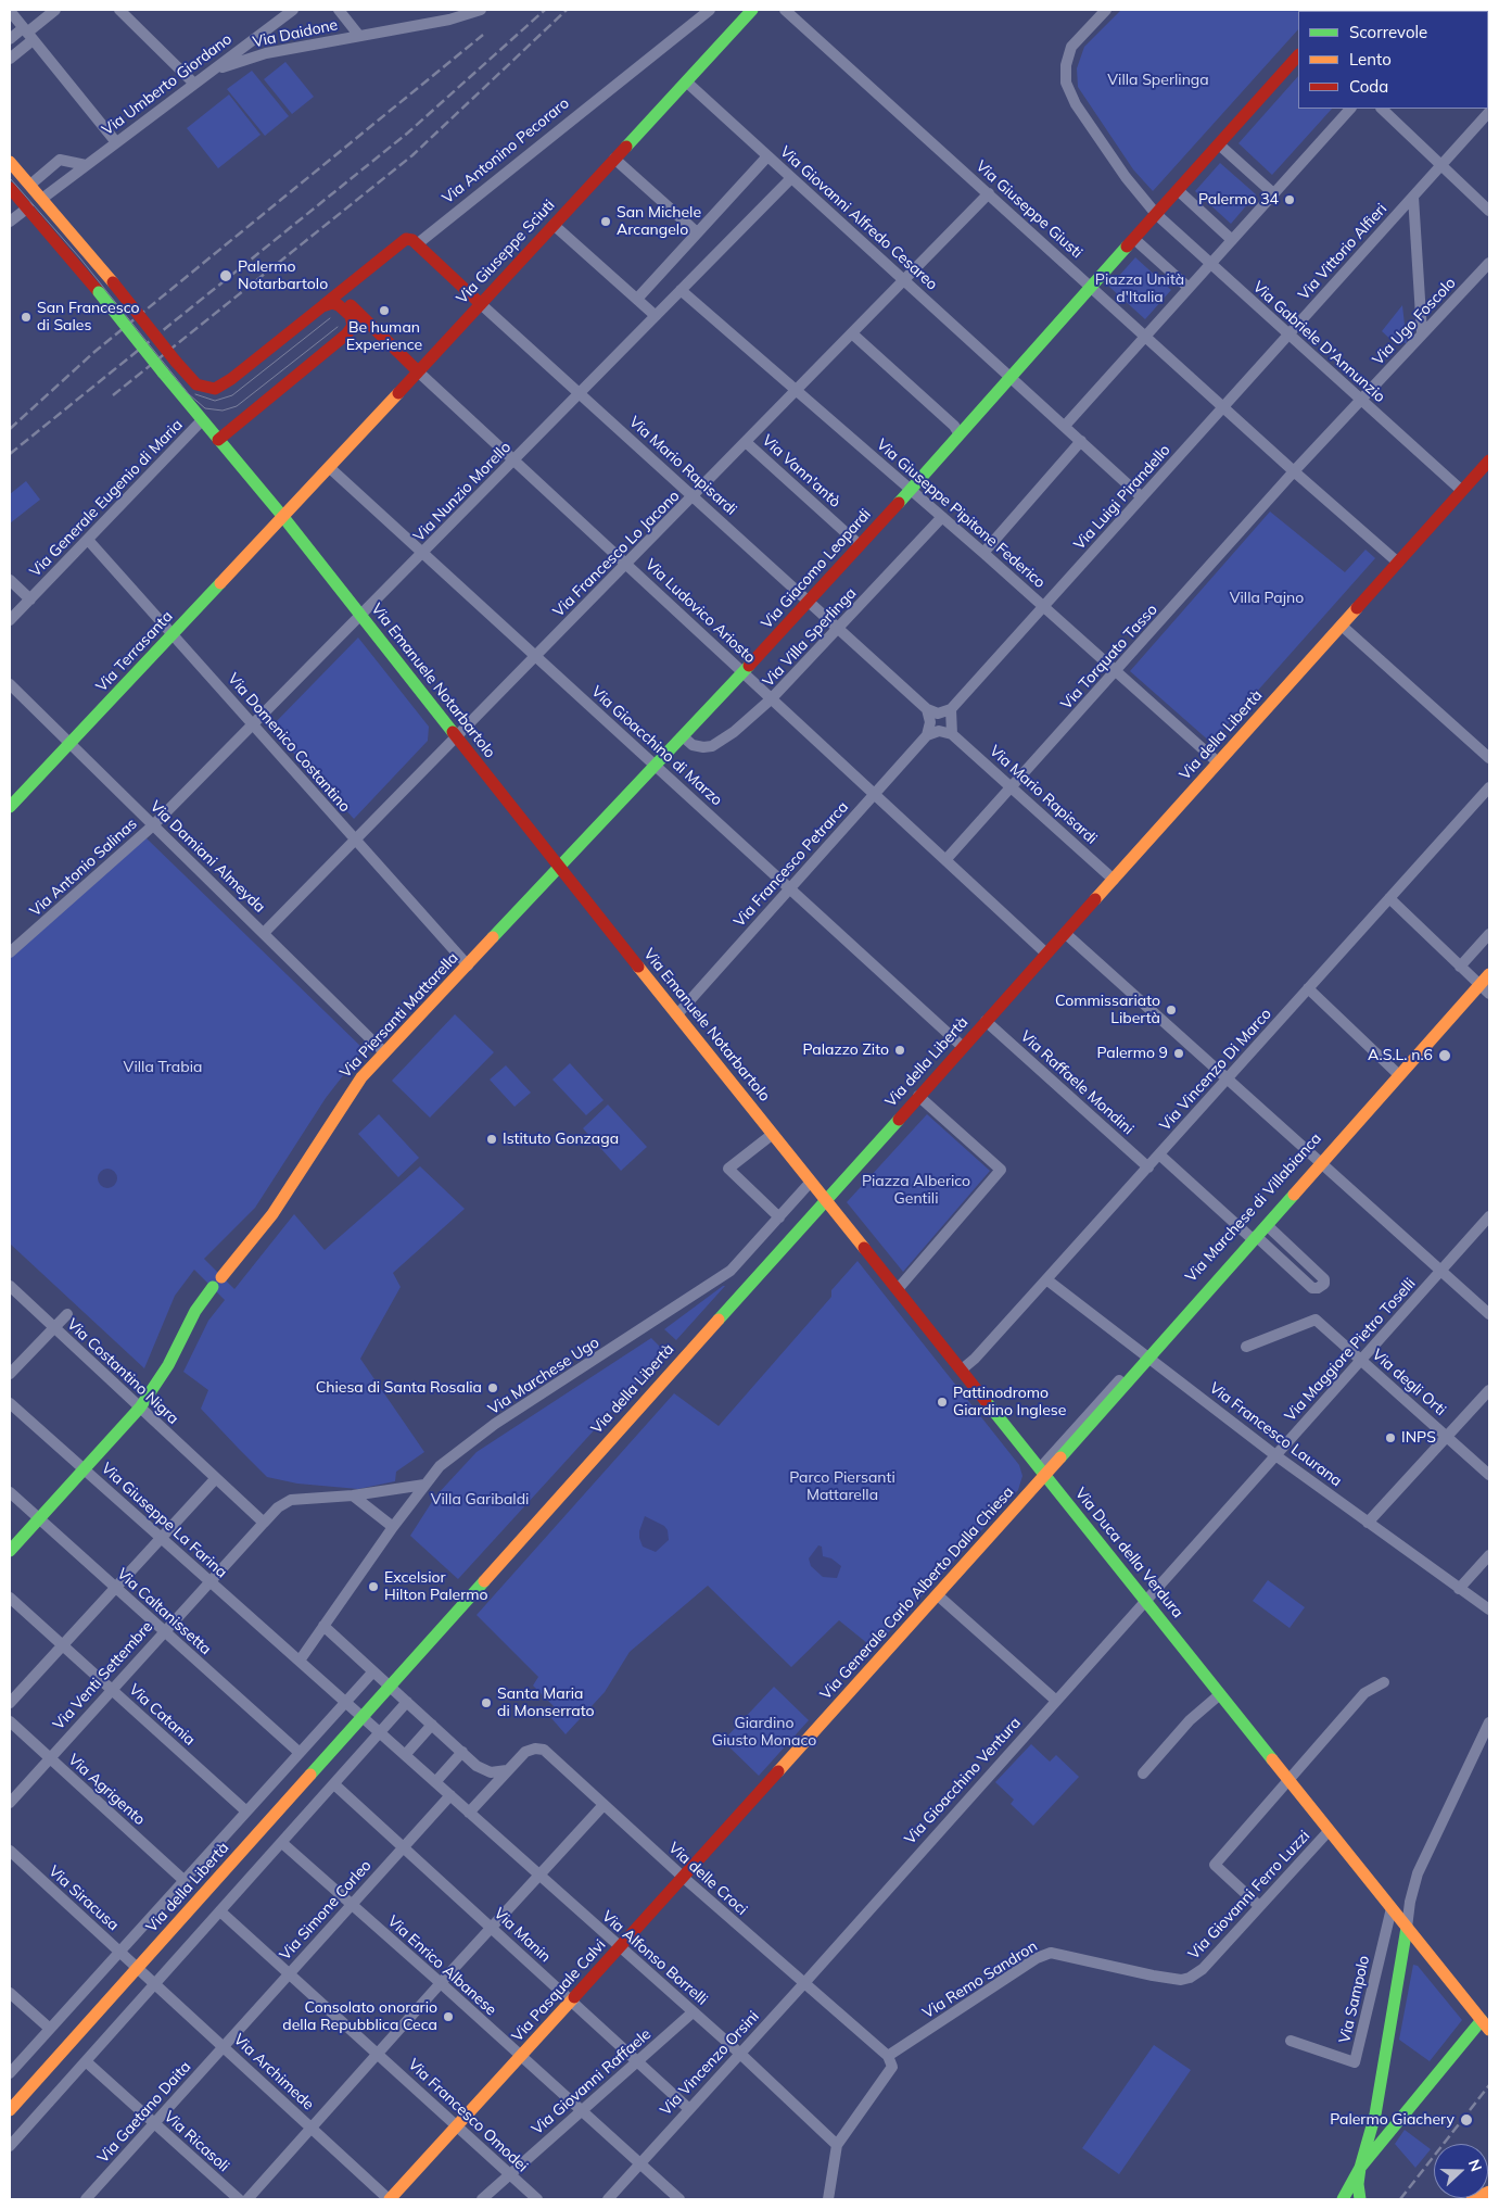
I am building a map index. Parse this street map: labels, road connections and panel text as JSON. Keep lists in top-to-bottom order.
{
  "streets": {
    "street": [
      "Via Daidone",
      "Via Umberto Giordano",
      "Via Antonino Pecoraro",
      "Via Giuseppe Giusti",
      "Via Giovanni Alfredo Cesareo",
      "Via Giuseppe Sciuti",
      "Via Vittorio Alfieri",
      "Via Ugo Foscolo",
      "Via Gabriele D'Annunzio",
      "Via Mario Rapisardi",
      "Via Vann'antò",
      "Via Nunzio Morello",
      "Via Luigi Pirandello",
      "Via Generale Eugenio di Maria",
      "Via Giuseppe Pipitone Federico",
      "Via Francesco Lo Jacono",
      "Via Giacomo Leopardi",
      "Via Ludovico Ariosto",
      "Via Villa Sperlinga",
      "Via Terrasanta",
      "Via Torquato Tasso",
      "Via Emanuele Notarbartolo",
      "Via della Libertà",
      "Via Domenico Costantino",
      "Via Gioacchino di Marzo",
      "Via Damiani Almeyda",
      "Via Francesco Petrarca",
      "Via Antonio Salinas",
      "Via Piersanti Mattarella",
      "Via Vincenzo Di Marco",
      "Via Raffaele Mondini",
      "Via Marchese di Villabianca",
      "Via Maggiore Pietro Toselli",
      "Via Costantino Nigra",
      "Via Marchese Ugo",
      "Via degli Orti",
      "Via Francesco Laurana",
      "Via Giuseppe La Farina",
      "Via Duca della Verdura",
      "Via Generale Carlo Alberto Dalla Chiesa",
      "Via Caltanissetta",
      "Via Venti Settembre",
      "Via Catania",
      "Via Gioacchino Ventura",
      "Via Agrigento",
      "Via delle Croci",
      "Via Giovanni Ferro Luzzi",
      "Via Siracusa",
      "Via Simone Corleo",
      "Via Manin",
      "Via Alfonso Borrelli",
      "Via Enrico Albanese",
      "Via Remo Sandron",
      "Via Pasquale Calvi",
      "Via Sampolo",
      "Via Vincenzo Orsini",
      "Via Archimede",
      "Via Giovanni Raffaele",
      "Via Gaetano Daita",
      "Via Francesco Omodei",
      "Via Ricasoli"
    ]
  },
  "crossings": [
    ["Via Daidone", "Via Umberto Giordano"],
    ["Via Antonino Pecoraro", "Via Mario Rapisardi"],
    ["Via Giuseppe Giusti", "Via Vittorio Alfieri"],
    ["Via Giuseppe Giusti", "Via Ugo Foscolo"],
    ["Via Giuseppe Giusti", "Via Luigi Pirandello"],
    ["Via Giuseppe Giusti", "Via Francesco Lo Jacono"],
    ["Via Giuseppe Giusti", "Via Giacomo Leopardi"],
    ["Via Giuseppe Giusti", "Via Torquato Tasso"],
    ["Via Giuseppe Giusti", "Via della Libertà"],
    ["Via Giovanni Alfredo Cesareo", "Via Giuseppe Sciuti"],
    ["Via Giovanni Alfredo Cesareo", "Via Nunzio Morello"],
    ["Via Giovanni Alfredo Cesareo", "Via Luigi Pirandello"],
    ["Via Giovanni Alfredo Cesareo", "Via Francesco Lo Jacono"],
    ["Via Giovanni Alfredo Cesareo", "Via Giacomo Leopardi"],
    ["Via Giuseppe Sciuti", "Via Mario Rapisardi"],
    ["Via Giuseppe Sciuti", "Via Ludovico Ariosto"],
    ["Via Giuseppe Sciuti", "Via Terrasanta"],
    ["Via Giuseppe Sciuti", "Via Emanuele Notarbartolo"],
    ["Via Giuseppe Sciuti", "Via Gioacchino di Marzo"],
    ["Via Vittorio Alfieri", "Via Gabriele D'Annunzio"],
    ["Via Vittorio Alfieri", "Via Luigi Pirandello"],
    ["Via Ugo Foscolo", "Via Gabriele D'Annunzio"],
    ["Via Ugo Foscolo", "Via Torquato Tasso"],
    ["Via Gabriele D'Annunzio", "Via della Libertà"],
    ["Via Mario Rapisardi", "Via Nunzio Morello"],
    ["Via Mario Rapisardi", "Via Francesco Lo Jacono"],
    ["Via Mario Rapisardi", "Via Giacomo Leopardi"],
    ["Via Mario Rapisardi", "Via Villa Sperlinga"],
    ["Via Mario Rapisardi", "Via Torquato Tasso"],
    ["Via Mario Rapisardi", "Via della Libertà"],
    ["Via Vann'antò", "Via Francesco Lo Jacono"],
    ["Via Vann'antò", "Via Giacomo Leopardi"],
    ["Via Nunzio Morello", "Via Giuseppe Pipitone Federico"],
    ["Via Nunzio Morello", "Via Ludovico Ariosto"],
    ["Via Nunzio Morello", "Via Emanuele Notarbartolo"],
    ["Via Nunzio Morello", "Via Domenico Costantino"],
    ["Via Nunzio Morello", "Via Gioacchino di Marzo"],
    ["Via Nunzio Morello", "Via Damiani Almeyda"],
    ["Via Nunzio Morello", "Via Antonio Salinas"],
    ["Via Luigi Pirandello", "Via Giuseppe Pipitone Federico"],
    ["Via Generale Eugenio di Maria", "Via Emanuele Notarbartolo"],
    ["Via Generale Eugenio di Maria", "Via Domenico Costantino"],
    ["Via Giuseppe Pipitone Federico", "Via Francesco Lo Jacono"],
    ["Via Giuseppe Pipitone Federico", "Via Giacomo Leopardi"],
    ["Via Giuseppe Pipitone Federico", "Via Villa Sperlinga"],
    ["Via Giuseppe Pipitone Federico", "Via Torquato Tasso"],
    ["Via Giuseppe Pipitone Federico", "Via della Libertà"],
    ["Via Francesco Lo Jacono", "Via Ludovico Ariosto"],
    ["Via Francesco Lo Jacono", "Via Emanuele Notarbartolo"],
    ["Via Francesco Lo Jacono", "Via Domenico Costantino"],
    ["Via Francesco Lo Jacono", "Via Gioacchino di Marzo"],
    ["Via Francesco Lo Jacono", "Via Damiani Almeyda"],
    ["Via Giacomo Leopardi", "Via Ludovico Ariosto"],
    ["Via Giacomo Leopardi", "Via Villa Sperlinga"],
    ["Via Giacomo Leopardi", "Via Emanuele Notarbartolo"],
    ["Via Giacomo Leopardi", "Via Gioacchino di Marzo"],
    ["Via Giacomo Leopardi", "Via Piersanti Mattarella"],
    ["Via Ludovico Ariosto", "Via Villa Sperlinga"],
    ["Via Ludovico Ariosto", "Via Torquato Tasso"],
    ["Via Ludovico Ariosto", "Via della Libertà"],
    ["Via Ludovico Ariosto", "Via Francesco Petrarca"],
    ["Via Terrasanta", "Via Emanuele Notarbartolo"],
    ["Via Terrasanta", "Via Domenico Costantino"],
    ["Via Terrasanta", "Via Damiani Almeyda"],
    ["Via Emanuele Notarbartolo", "Via della Libertà"],
    ["Via Emanuele Notarbartolo", "Via Francesco Petrarca"],
    ["Via Emanuele Notarbartolo", "Via Piersanti Mattarella"],
    ["Via Emanuele Notarbartolo", "Via Marchese Ugo"],
    ["Via Emanuele Notarbartolo", "Via Duca della Verdura"],
    ["Via della Libertà", "Via Gioacchino di Marzo"],
    ["Via della Libertà", "Via Raffaele Mondini"],
    ["Via della Libertà", "Via Giuseppe La Farina"],
    ["Via della Libertà", "Via Duca della Verdura"],
    ["Via della Libertà", "Via Caltanissetta"],
    ["Via della Libertà", "Via Catania"],
    ["Via della Libertà", "Via Agrigento"],
    ["Via della Libertà", "Via Siracusa"],
    ["Via della Libertà", "Via Archimede"],
    ["Via Domenico Costantino", "Via Piersanti Mattarella"],
    ["Via Gioacchino di Marzo", "Via Francesco Petrarca"],
    ["Via Damiani Almeyda", "Via Antonio Salinas"],
    ["Via Damiani Almeyda", "Via Piersanti Mattarella"],
    ["Via Vincenzo Di Marco", "Via Raffaele Mondini"],
    ["Via Vincenzo Di Marco", "Via Francesco Laurana"],
    ["Via Vincenzo Di Marco", "Via Duca della Verdura"],
    ["Via Marchese di Villabianca", "Via Francesco Laurana"],
    ["Via Marchese di Villabianca", "Via Duca della Verdura"],
    ["Via Marchese di Villabianca", "Via Generale Carlo Alberto Dalla Chiesa"],
    ["Via Maggiore Pietro Toselli", "Via degli Orti"],
    ["Via Maggiore Pietro Toselli", "Via Francesco Laurana"],
    ["Via Maggiore Pietro Toselli", "Via Duca della Verdura"],
    ["Via Maggiore Pietro Toselli", "Via Gioacchino Ventura"],
    ["Via Costantino Nigra", "Via Venti Settembre"],
    ["Via Marchese Ugo", "Via Giuseppe La Farina"],
    ["Via Marchese Ugo", "Via Venti Settembre"],
    ["Via Giuseppe La Farina", "Via Venti Settembre"],
    ["Via Giuseppe La Farina", "Via Alfonso Borrelli"],
    ["Via Duca della Verdura", "Via Generale Carlo Alberto Dalla Chiesa"],
    ["Via Duca della Verdura", "Via Gioacchino Ventura"],
    ["Via Duca della Verdura", "Via Giovanni Ferro Luzzi"],
    ["Via Duca della Verdura", "Via Sampolo"],
    ["Via Generale Carlo Alberto Dalla Chiesa", "Via delle Croci"],
    ["Via Generale Carlo Alberto Dalla Chiesa", "Via Pasquale Calvi"],
    ["Via Caltanissetta", "Via Venti Settembre"],
    ["Via Venti Settembre", "Via Catania"],
    ["Via Venti Settembre", "Via Agrigento"],
    ["Via Gioacchino Ventura", "Via delle Croci"],
    ["Via Gioacchino Ventura", "Via Vincenzo Orsini"],
    ["Via delle Croci", "Via Alfonso Borrelli"],
    ["Via delle Croci", "Via Remo Sandron"],
    ["Via delle Croci", "Via Pasquale Calvi"],
    ["Via delle Croci", "Via Vincenzo Orsini"],
    ["Via Giovanni Ferro Luzzi", "Via Remo Sandron"],
    ["Via Siracusa", "Via Archimede"],
    ["Via Simone Corleo", "Via Manin"],
    ["Via Simone Corleo", "Via Alfonso Borrelli"],
    ["Via Simone Corleo", "Via Enrico Albanese"],
    ["Via Simone Corleo", "Via Archimede"],
    ["Via Simone Corleo", "Via Gaetano Daita"],
    ["Via Simone Corleo", "Via Francesco Omodei"],
    ["Via Manin", "Via Pasquale Calvi"],
    ["Via Manin", "Via Vincenzo Orsini"],
    ["Via Manin", "Via Giovanni Raffaele"],
    ["Via Alfonso Borrelli", "Via Pasquale Calvi"],
    ["Via Alfonso Borrelli", "Via Vincenzo Orsini"],
    ["Via Alfonso Borrelli", "Via Giovanni Raffaele"],
    ["Via Enrico Albanese", "Via Pasquale Calvi"],
    ["Via Enrico Albanese", "Via Vincenzo Orsini"],
    ["Via Enrico Albanese", "Via Giovanni Raffaele"],
    ["Via Pasquale Calvi", "Via Archimede"],
    ["Via Pasquale Calvi", "Via Francesco Omodei"],
    ["Via Archimede", "Via Gaetano Daita"],
    ["Via Giovanni Raffaele", "Via Francesco Omodei"],
    ["Via Gaetano Daita", "Via Ricasoli"]
  ],
  "parks": [
    "Villa Sperlinga",
    "Piazza Unità d'Italia",
    "Villa Pajno",
    "Villa Trabia",
    "Piazza Alberico Gentili",
    "Parco Piersanti Mattarella",
    "Villa Garibaldi",
    "Giardino Giusto Monaco"
  ],
  "places": [
    "Palermo 34",
    "San Michele Arcangelo",
    "Palermo Notarbartolo",
    "Be human Experience",
    "San Francesco di Sales",
    "Commissariato Libertà",
    "Palazzo Zito",
    "Palermo 9",
    "A.S.L. n.6",
    "Istituto Gonzaga",
    "Chiesa di Santa Rosalia",
    "Pattinodromo Giardino Inglese",
    "INPS",
    "Excelsior Hilton Palermo",
    "Santa Maria di Monserrato",
    "Consolato onorario della Repubblica Ceca",
    "Palermo Giachery"
  ],
  "legend": ["Scorrevole", "Lento", "Coda"],
  "north": "right"
}
